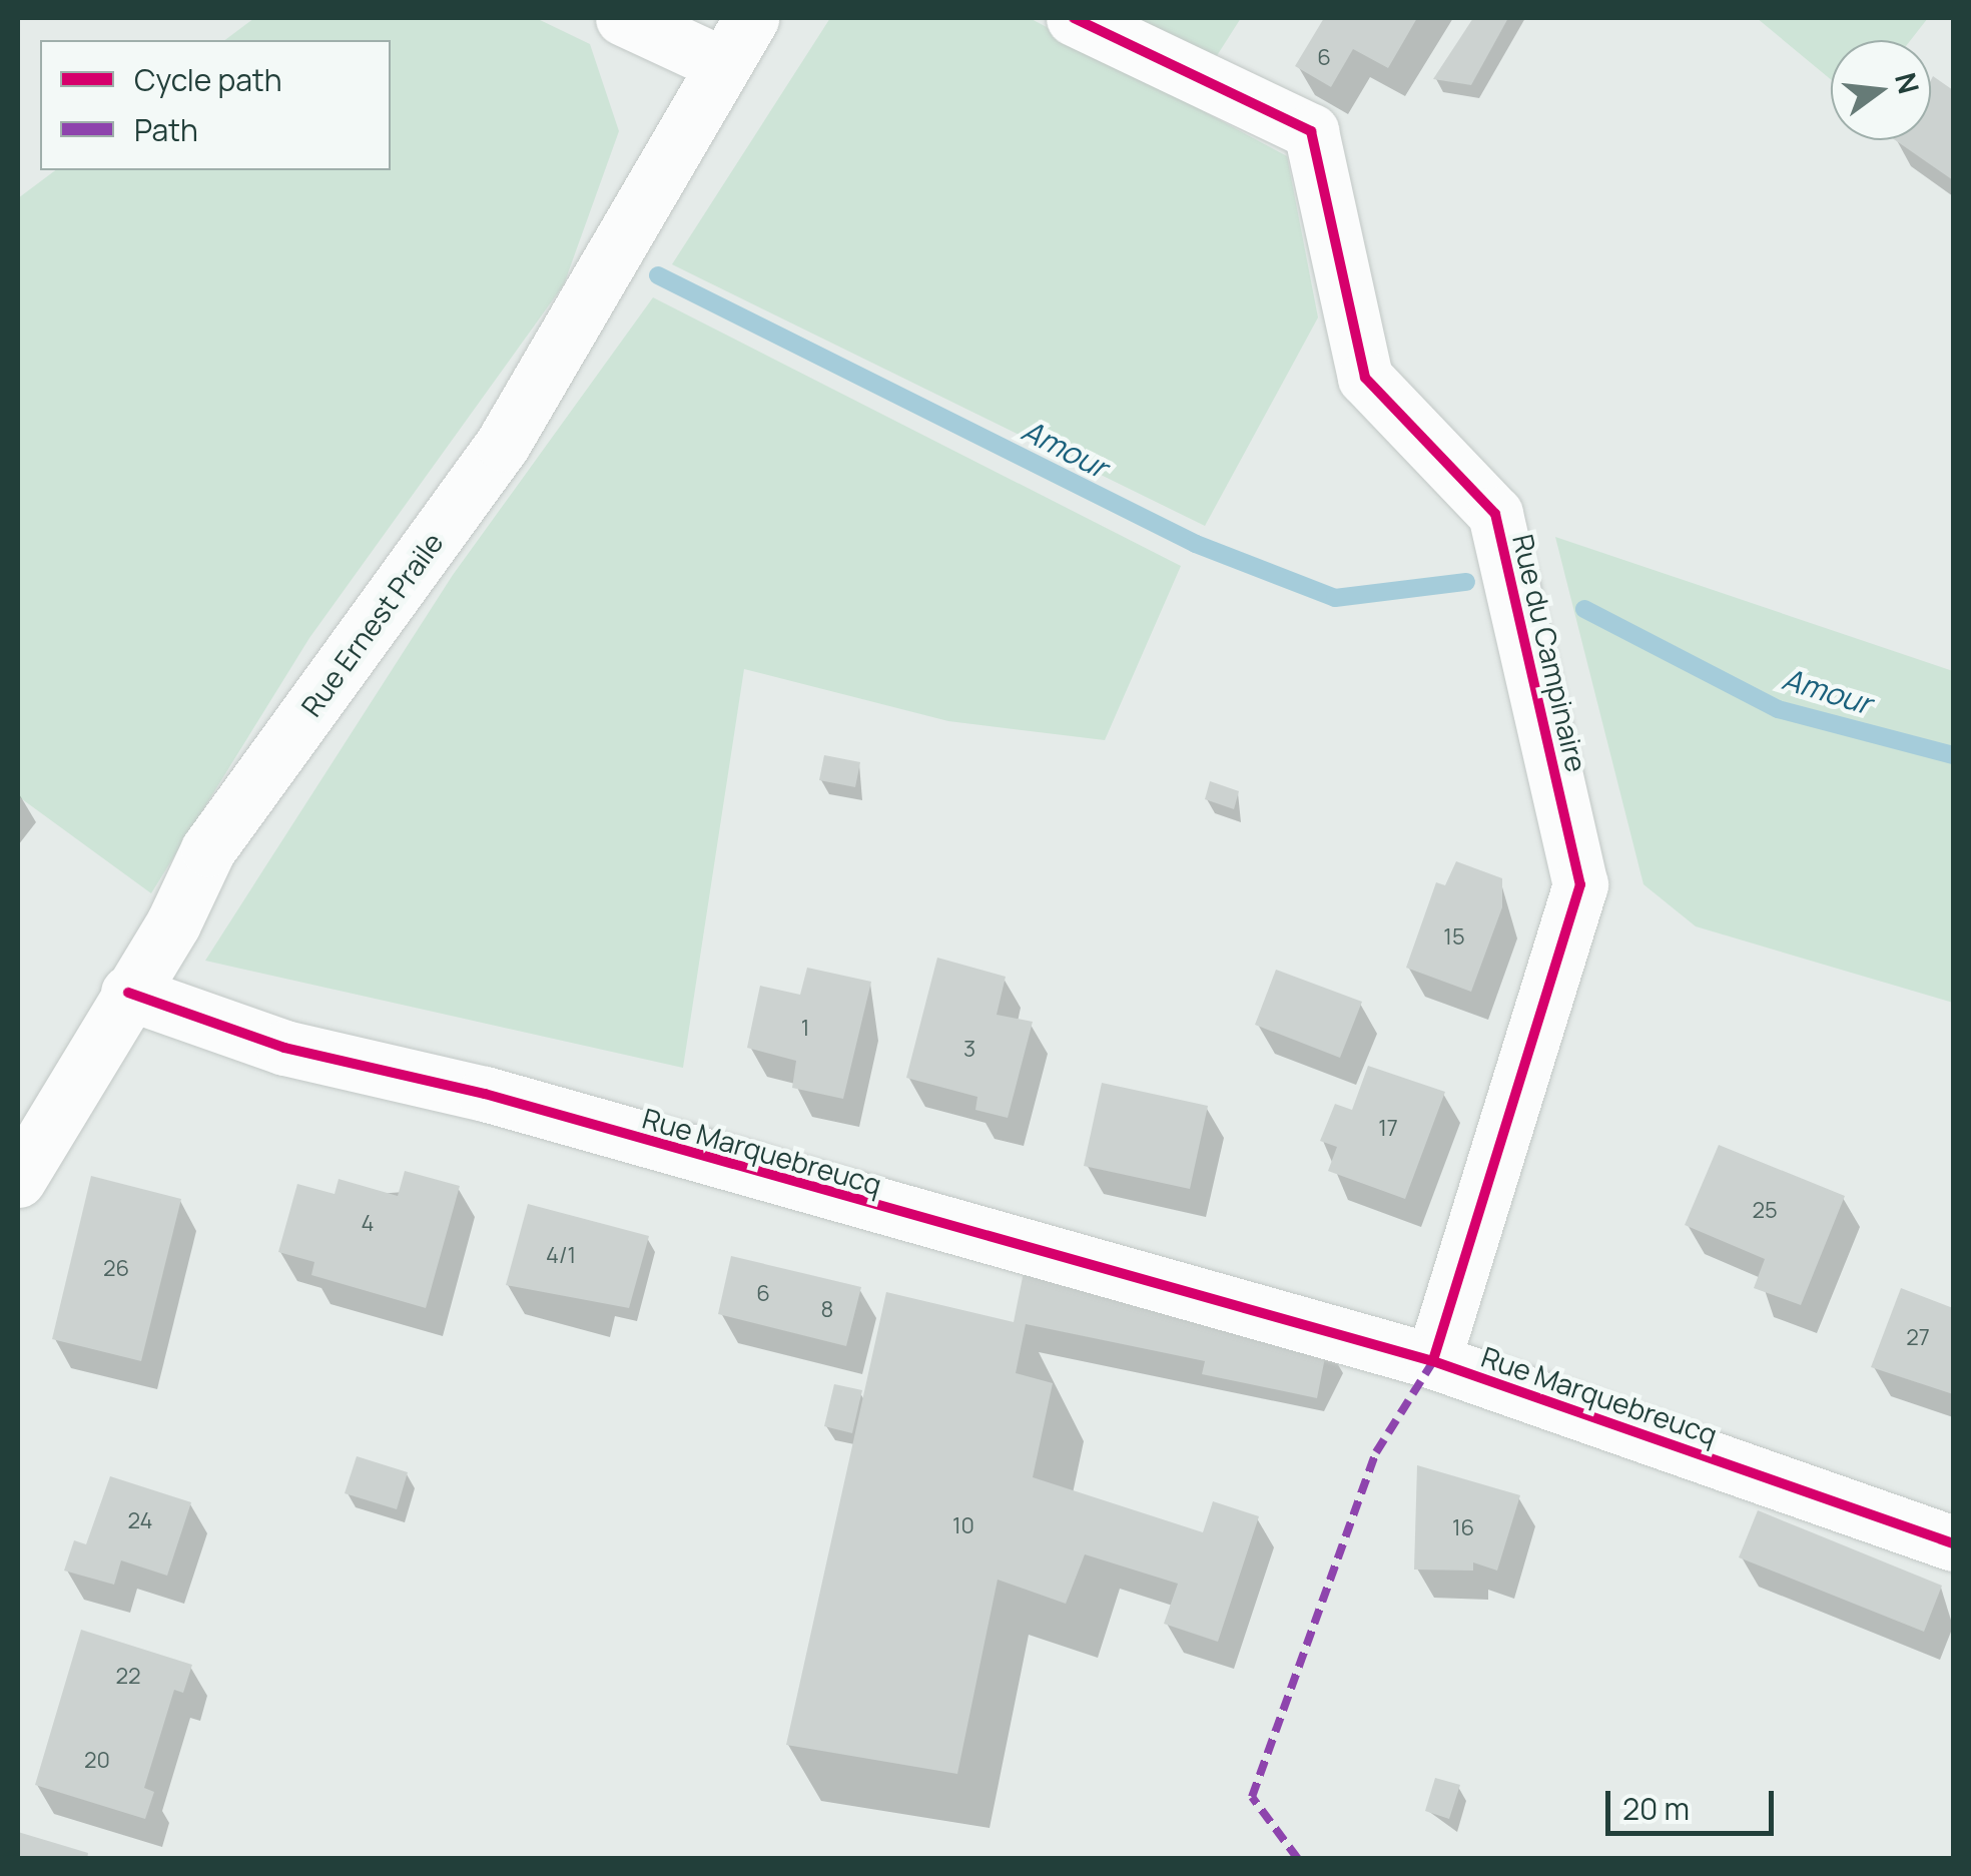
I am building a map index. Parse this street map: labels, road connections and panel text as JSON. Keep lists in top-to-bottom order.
{
  "streets": {
    "street": ["Rue Ernest Praile", "Rue du Campinaire", "Rue Marquebreucq"]
  },
  "crossings": [
    ["Rue Ernest Praile", "Rue Marquebreucq"],
    ["Rue du Campinaire", "Rue Marquebreucq"]
  ],
  "water": ["Amour"],
  "house_numbers": [
    "6",
    "15",
    "1",
    "3",
    "17",
    "25",
    "4",
    "4/1",
    "26",
    "6",
    "8",
    "27",
    "24",
    "10",
    "16",
    "22",
    "20"
  ],
  "legend": ["Cycle path", "Path"],
  "scale_bar": "20 m",
  "north": "right"
}
